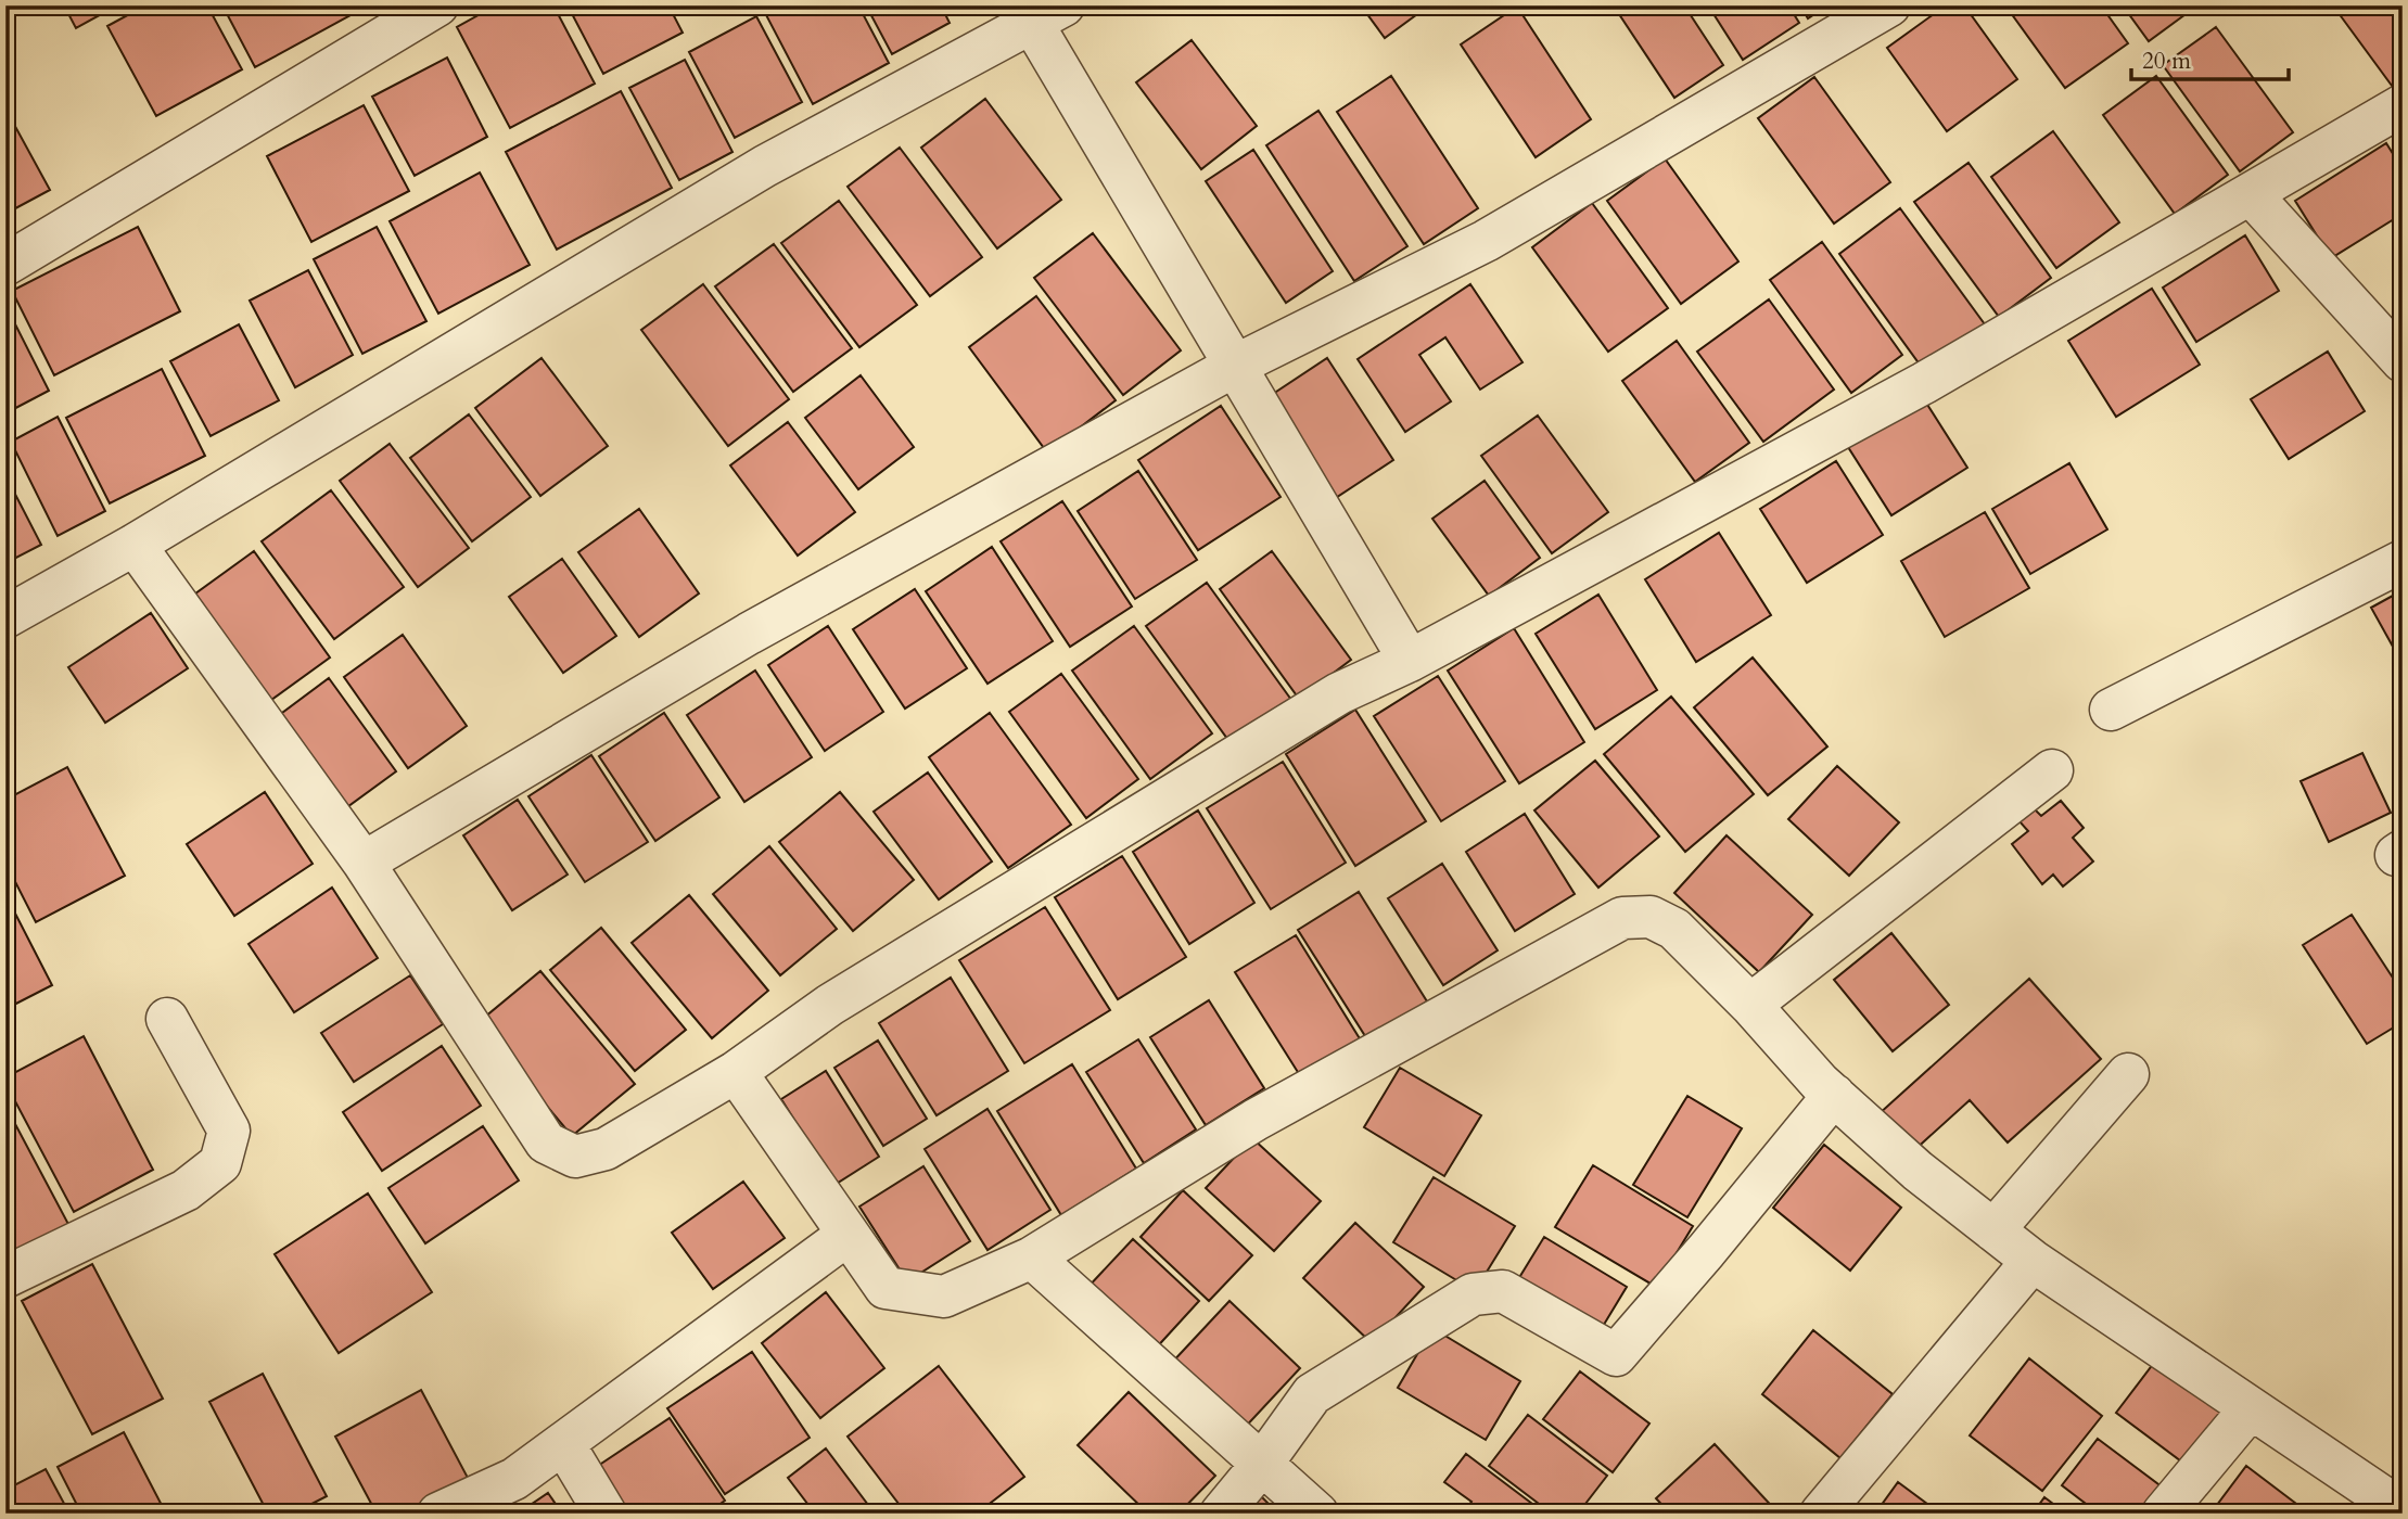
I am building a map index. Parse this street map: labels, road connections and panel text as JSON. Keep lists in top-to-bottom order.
{
  "scale_bar": "20 m"
}
